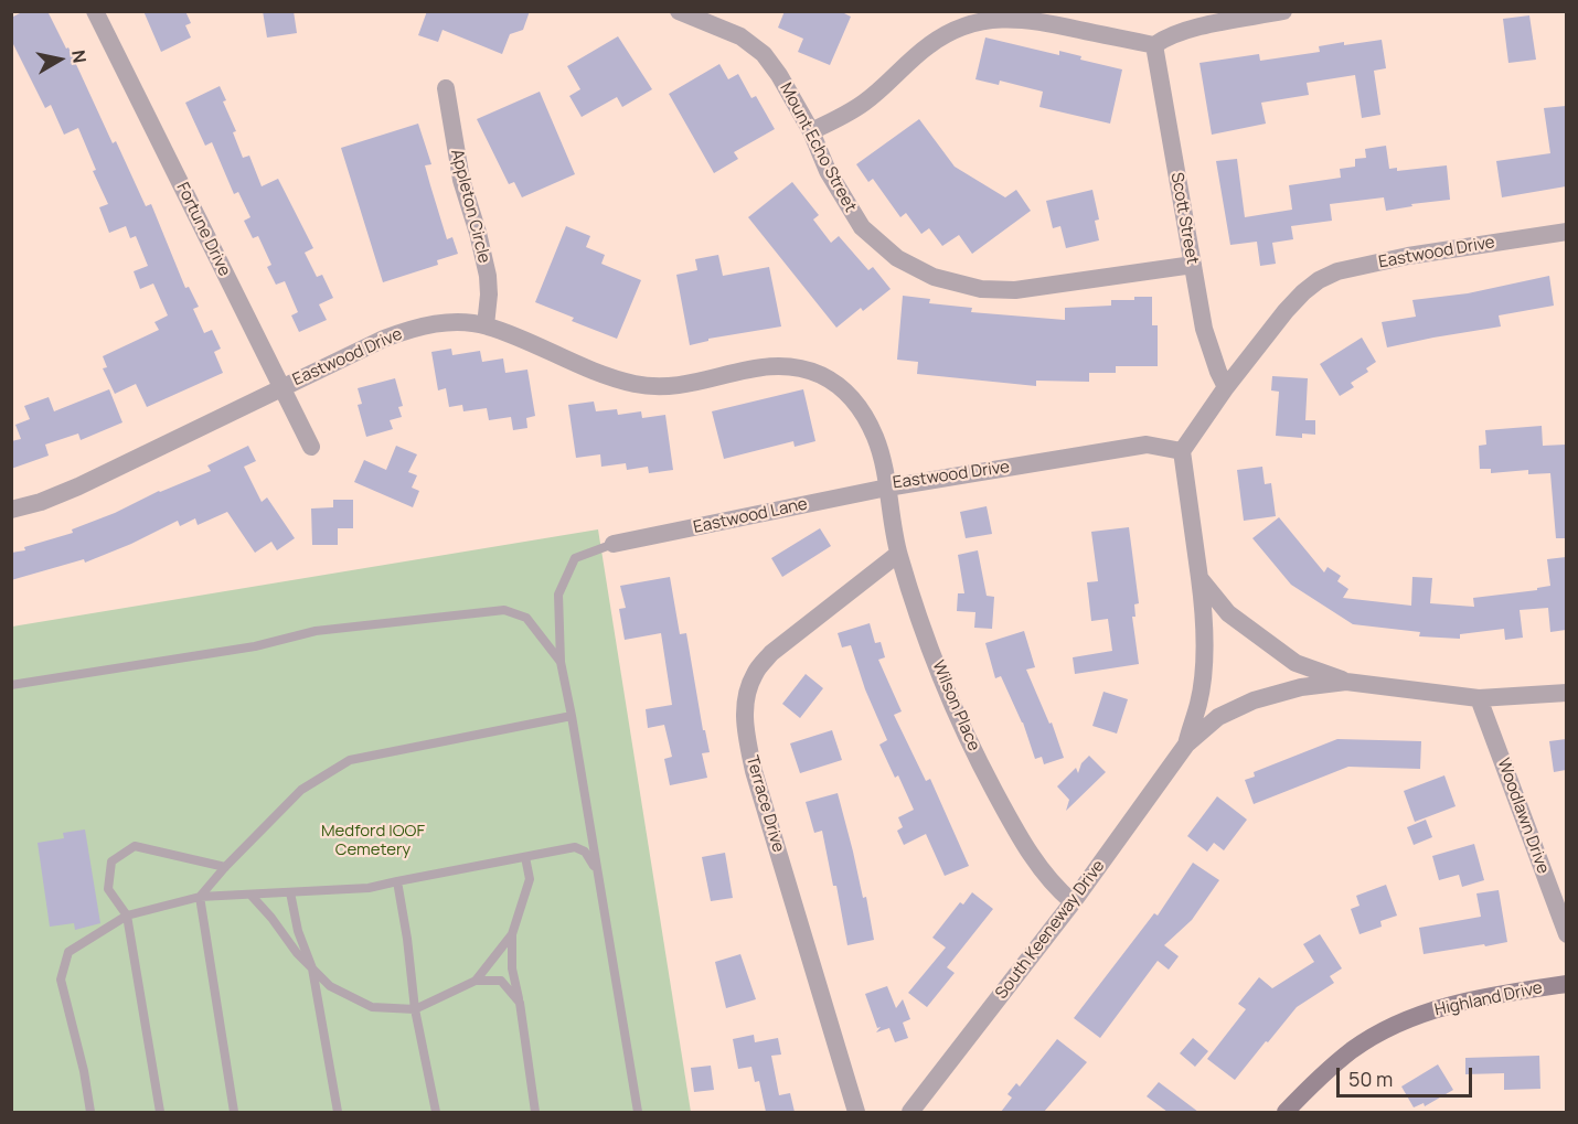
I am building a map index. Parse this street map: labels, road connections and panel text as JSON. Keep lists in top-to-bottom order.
{
  "streets": {
    "main road": ["Highland Drive"],
    "street": [
      "Mount Echo Street",
      "Appleton Circle",
      "Scott Street",
      "Fortune Drive",
      "Eastwood Drive",
      "Eastwood Lane",
      "Wilson Place",
      "Terrace Drive",
      "Woodlawn Drive",
      "South Keeneway Drive"
    ]
  },
  "crossings": [
    ["Mount Echo Street", "Scott Street"],
    ["Appleton Circle", "Eastwood Drive"],
    ["Scott Street", "Eastwood Drive"],
    ["Fortune Drive", "Eastwood Drive"],
    ["Eastwood Drive", "Eastwood Lane"],
    ["Eastwood Drive", "Wilson Place"],
    ["Eastwood Lane", "Wilson Place"],
    ["Wilson Place", "Terrace Drive"],
    ["Wilson Place", "South Keeneway Drive"]
  ],
  "parks": ["Medford IOOF Cemetery"],
  "scale_bar": "50 m",
  "north": "right"
}
